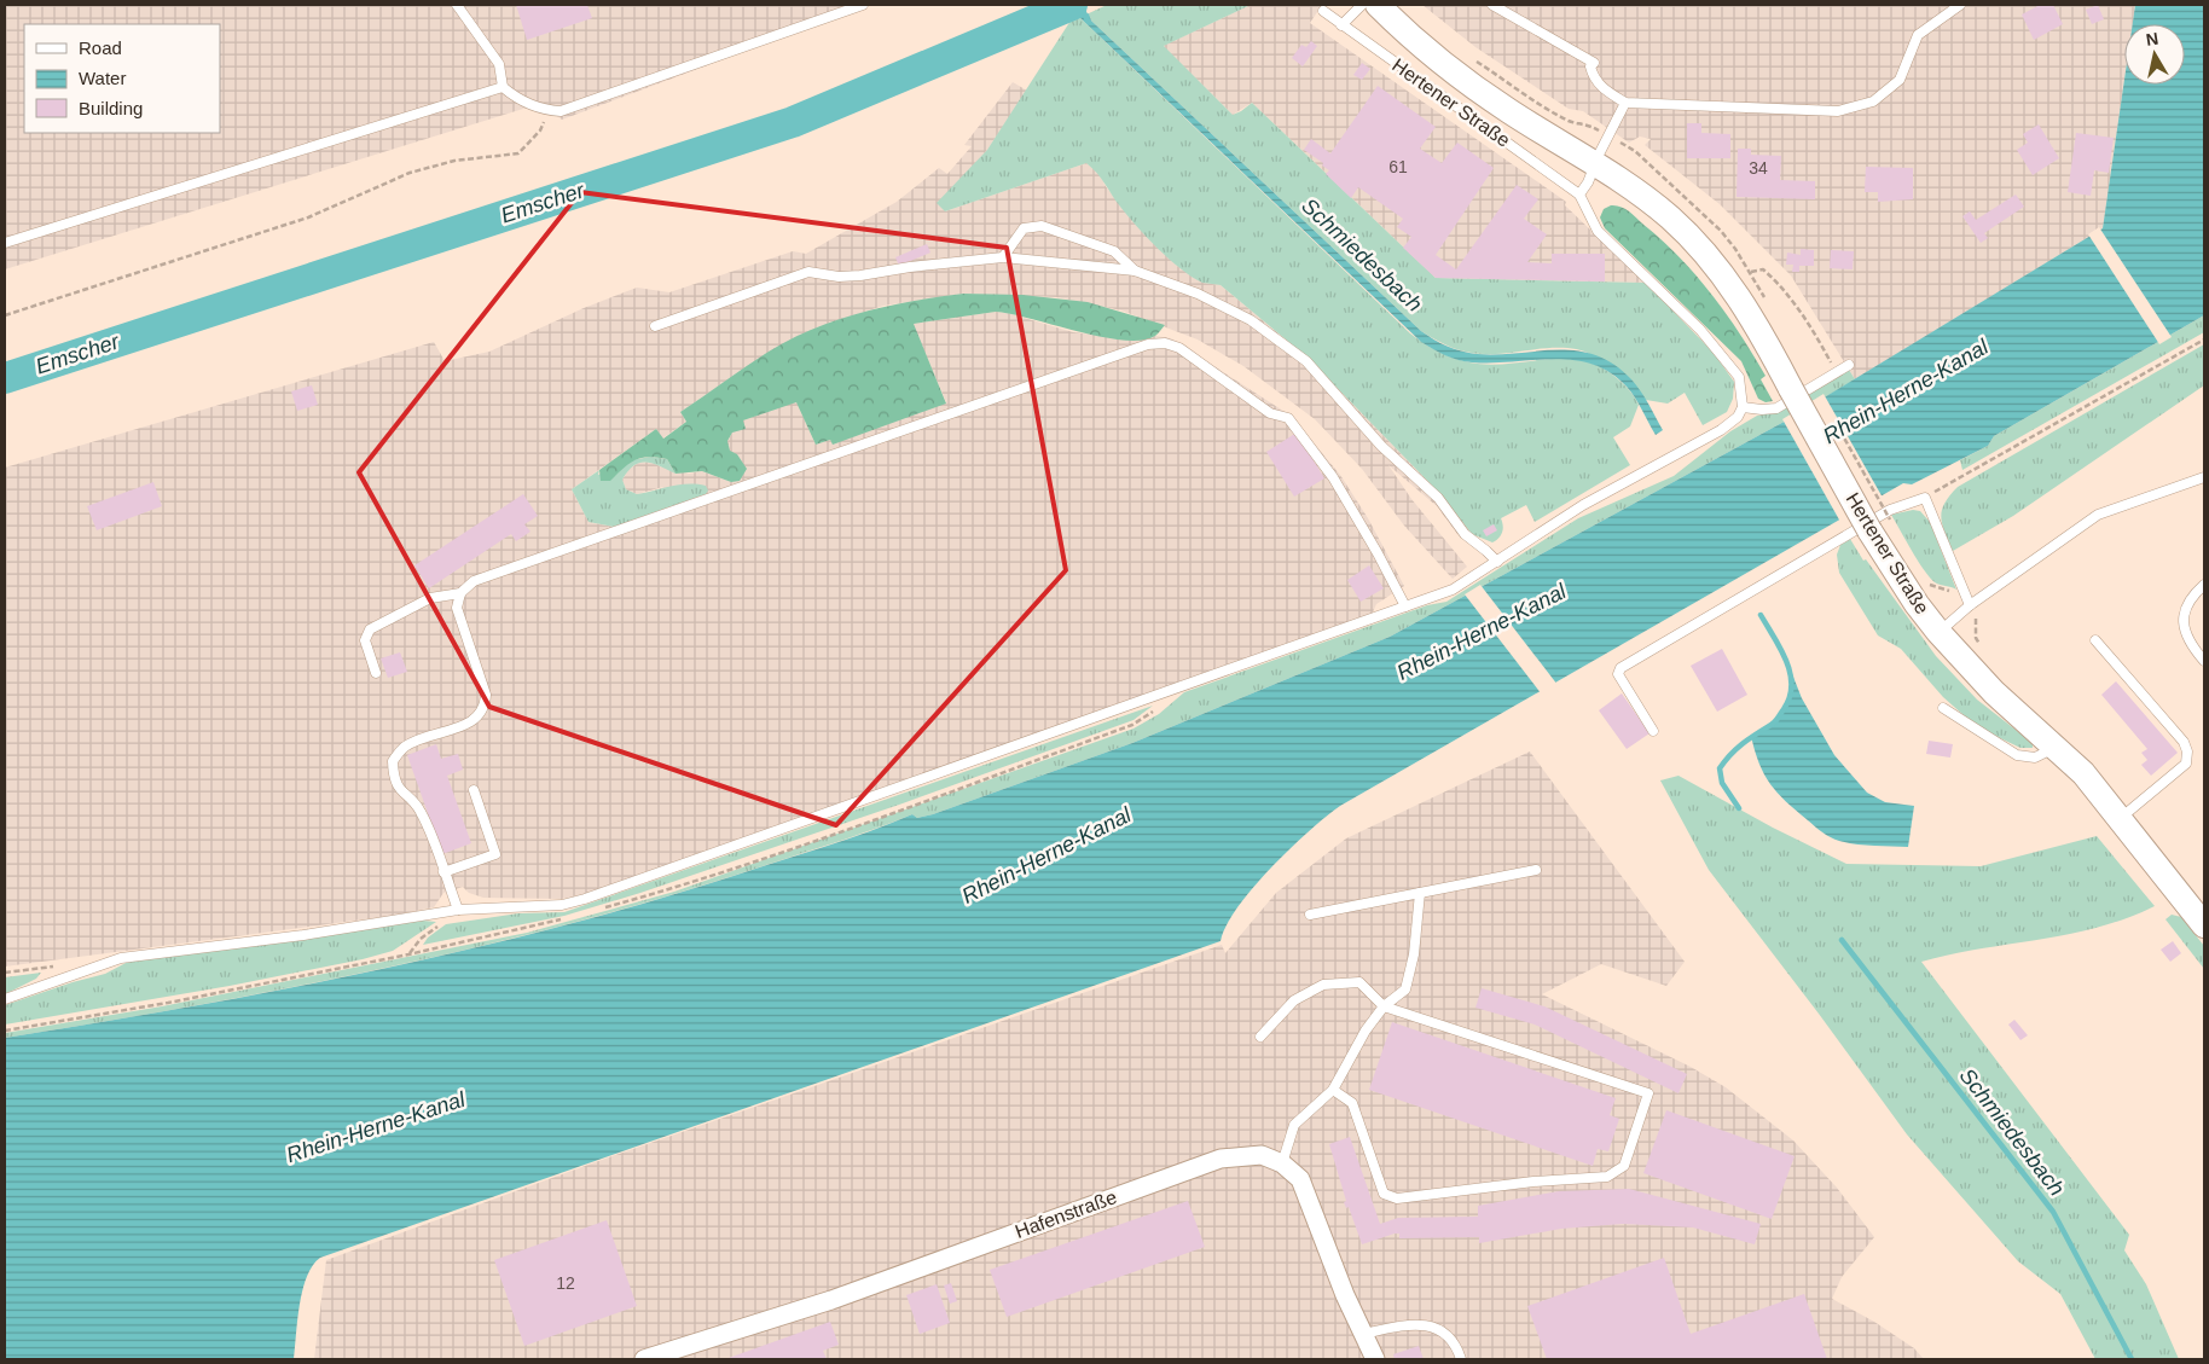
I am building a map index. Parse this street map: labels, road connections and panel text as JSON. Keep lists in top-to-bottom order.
{
  "streets": {
    "main road": ["Hertener Straße"],
    "street": ["Hafenstraße"]
  },
  "water": ["Emscher", "Schmiedesbach", "Rhein-Herne-Kanal"],
  "house_numbers": ["61", "34", "12"],
  "legend": ["Road", "Water", "Building"],
  "north": "top"
}
